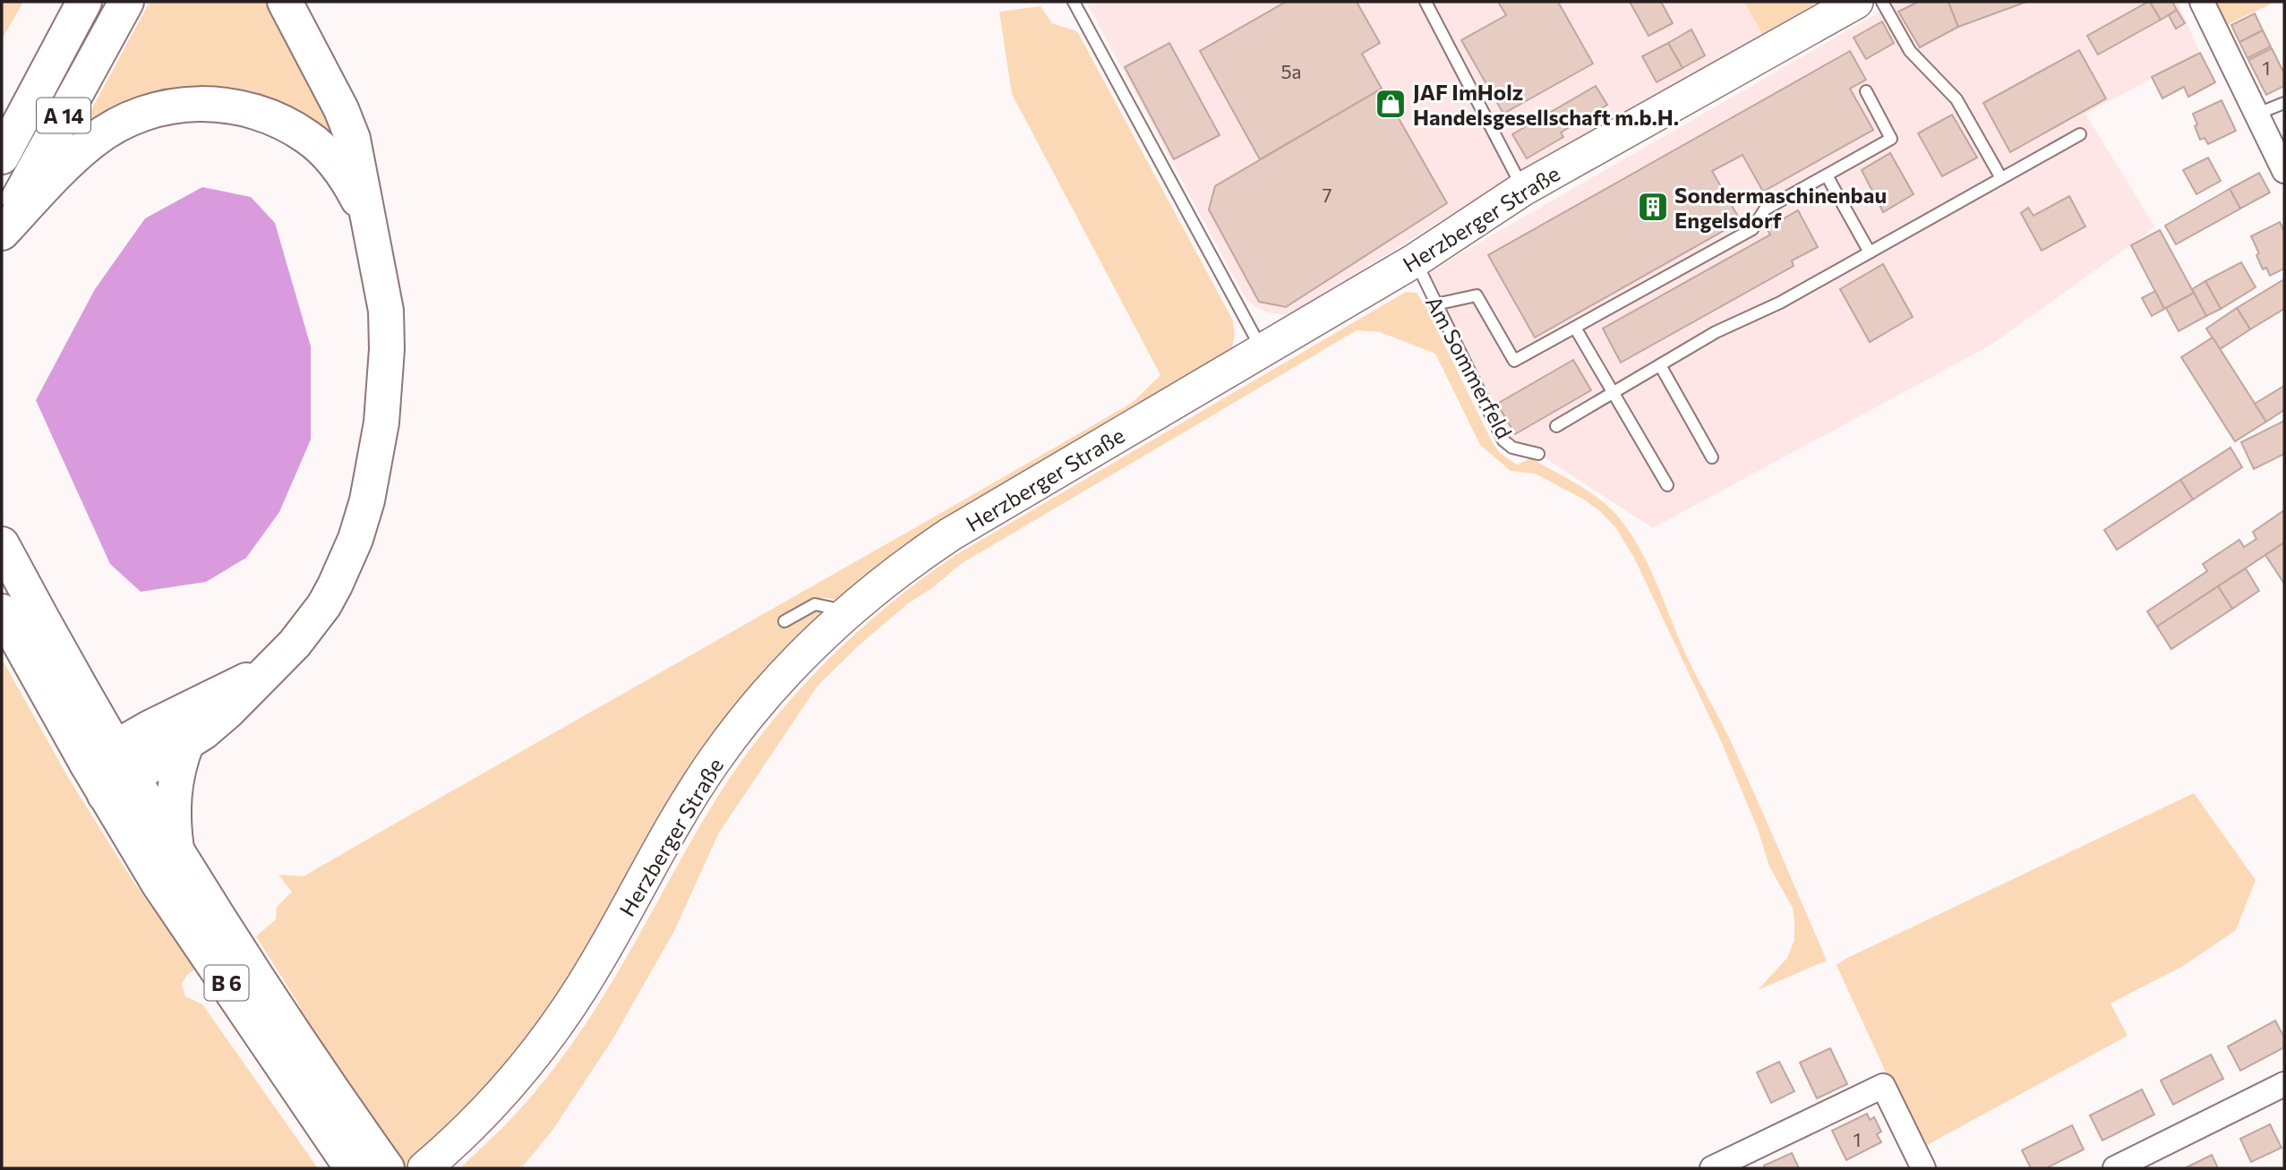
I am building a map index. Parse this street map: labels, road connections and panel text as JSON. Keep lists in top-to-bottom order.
{
  "streets": {
    "main road": ["A 14", "Herzberger Straße", "B 6"],
    "lane": ["Am Sommerfeld"]
  },
  "crossings": [
    ["Herzberger Straße", "Am Sommerfeld"]
  ],
  "places": {
    "shop": ["JAF ImHolz Handelsgesellschaft m.b.H."],
    "building": ["Sondermaschinenbau Engelsdorf"]
  },
  "house_numbers": [
    "1",
    "5a",
    "7",
    "1"
  ]
}
